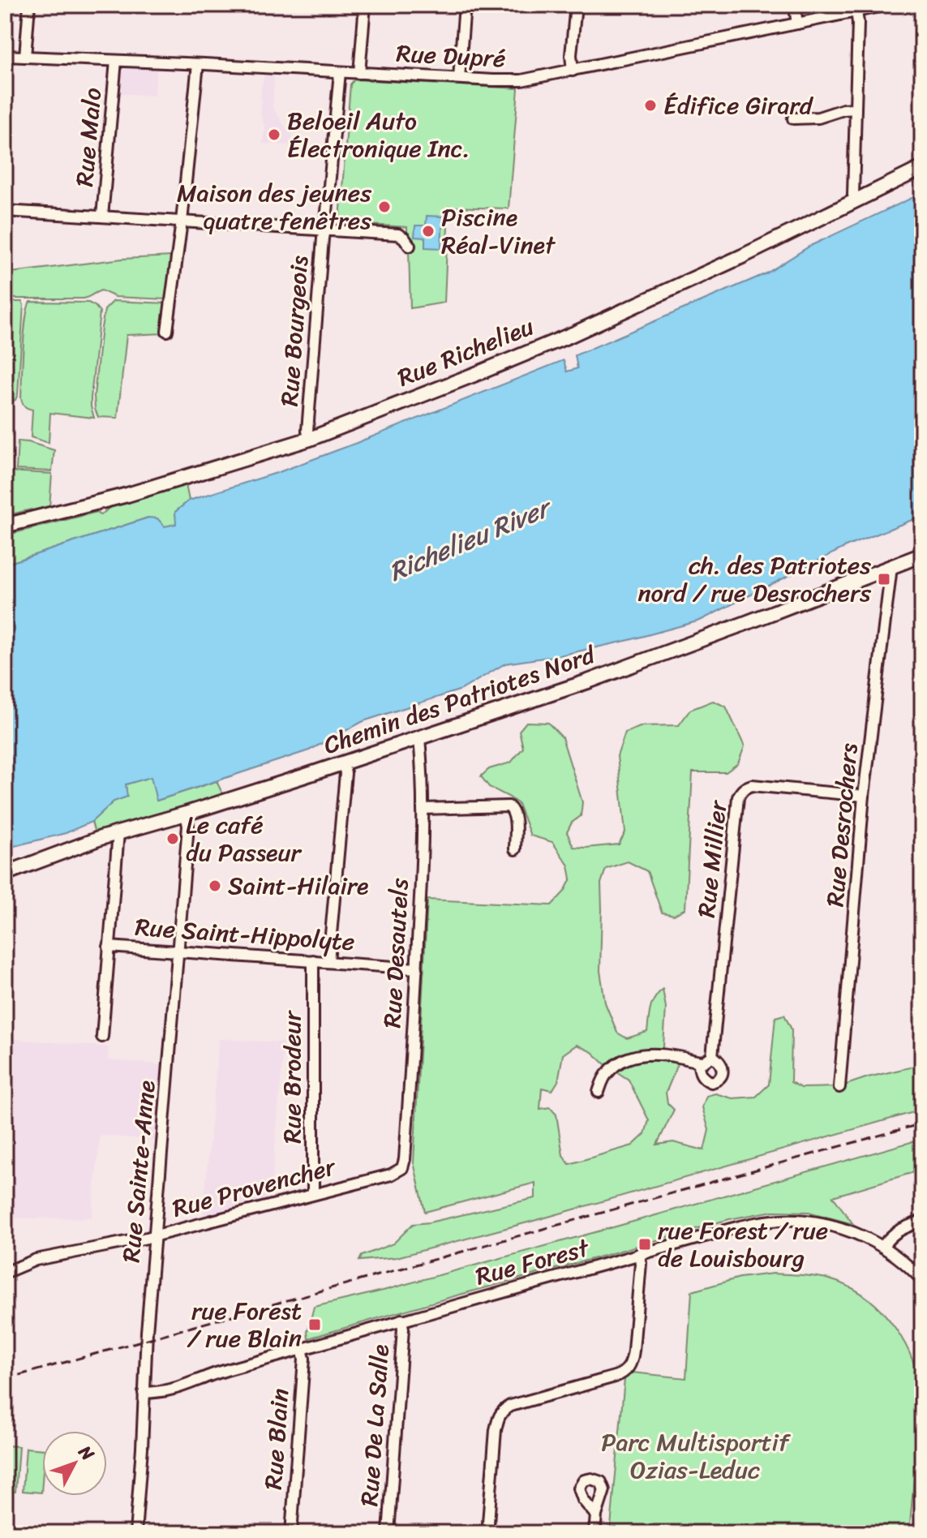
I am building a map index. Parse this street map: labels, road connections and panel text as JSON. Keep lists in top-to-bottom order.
{
  "streets": {
    "main road": ["Rue Richelieu", "Chemin des Patriotes Nord"],
    "street": [
      "Rue Dupré",
      "Rue Malo",
      "Rue Bourgeois",
      "Rue Desrochers",
      "Rue Millier",
      "Rue Saint-Hippolyte",
      "Rue Desautels",
      "Rue Brodeur",
      "Rue Sainte-Anne",
      "Rue Provencher",
      "Rue Forest",
      "Rue De La Salle",
      "Rue Blain"
    ]
  },
  "crossings": [
    ["Rue Dupré", "Rue Malo"],
    ["Rue Dupré", "Rue Bourgeois"],
    ["Rue Bourgeois", "Rue Richelieu"],
    ["Chemin des Patriotes Nord", "Rue Desrochers"],
    ["Chemin des Patriotes Nord", "Rue Desautels"],
    ["Chemin des Patriotes Nord", "Rue Sainte-Anne"],
    ["Rue Desrochers", "Rue Millier"],
    ["Rue Saint-Hippolyte", "Rue Desautels"],
    ["Rue Saint-Hippolyte", "Rue Brodeur"],
    ["Rue Saint-Hippolyte", "Rue Sainte-Anne"],
    ["Rue Desautels", "Rue Provencher"],
    ["Rue Brodeur", "Rue Provencher"],
    ["Rue Sainte-Anne", "Rue Provencher"],
    ["Rue Sainte-Anne", "Rue Forest"],
    ["Rue Forest", "Rue De La Salle"],
    ["Rue Forest", "Rue Blain"]
  ],
  "water": ["Richelieu River"],
  "parks": ["Parc Multisportif Ozias-Leduc"],
  "places": {
    "other": [
      "Édifice Girard",
      "Beloeil Auto Électronique Inc.",
      "Maison des jeunes quatre fenêtres",
      "Piscine Réal-Vinet",
      "Le café du Passeur",
      "Saint-Hilaire"
    ],
    "transit": ["ch. des Patriotes nord / rue Desrochers", "rue Forest / rue de Louisbourg", "rue Forest / rue Blain"]
  },
  "north": "top right"
}
